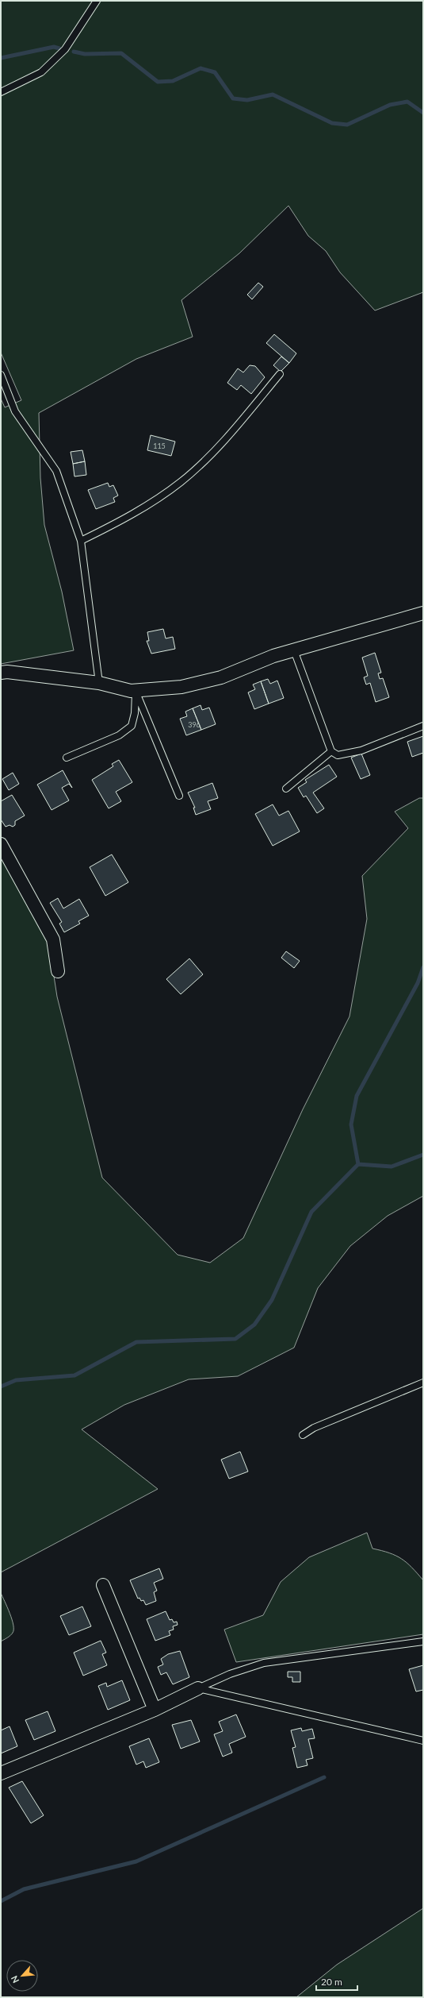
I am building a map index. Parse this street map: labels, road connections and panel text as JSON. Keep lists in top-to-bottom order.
{
  "house_numbers": ["115", "396"],
  "scale_bar": "20 m",
  "north": "bottom left"
}
